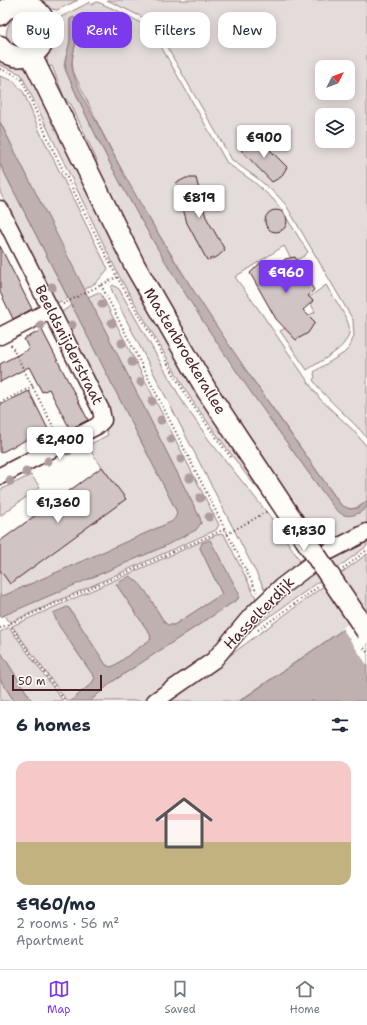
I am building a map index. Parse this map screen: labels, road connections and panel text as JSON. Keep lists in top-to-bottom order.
{
  "streets": {
    "main road": ["Mastenbroekerallee"],
    "street": ["Beeldsnijderstraat", "Hasselterdijk"]
  },
  "scale_bar": "50 m",
  "north": "top right",
  "page": {
    "chip": [
      "Buy",
      "Rent",
      "Filters",
      "New"
    ],
    "price": [
      "€900",
      "€819",
      "€960",
      "€2,400",
      "€1,360",
      "€1,830"
    ],
    "scale": "50 m",
    "heading": "6 homes",
    "list": [
      {
        "name": "€960/mo",
        "note": "2 rooms · 56 m² · Apartment"
      }
    ],
    "tabs": ["Map", "Saved", "Home"]
  }
}
